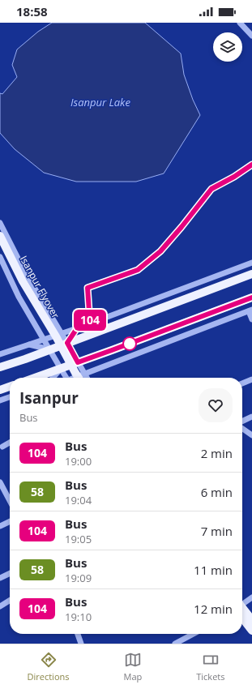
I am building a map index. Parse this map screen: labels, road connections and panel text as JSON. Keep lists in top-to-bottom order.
{
  "streets": {
    "main road": ["Isanpur Flyover"]
  },
  "water": ["Isanpur Lake"],
  "lines": ["bus line 104"],
  "page": {
    "status": "18:58",
    "on_map": "104",
    "heading": ["Isanpur", "Bus"],
    "list": [
      {
        "mark": "104",
        "name": "Bus",
        "note": "19:00",
        "value": "2 min"
      },
      {
        "mark": "58",
        "name": "Bus",
        "note": "19:04",
        "value": "6 min"
      },
      {
        "mark": "104",
        "name": "Bus",
        "note": "19:05",
        "value": "7 min"
      },
      {
        "mark": "58",
        "name": "Bus",
        "note": "19:09",
        "value": "11 min"
      },
      {
        "mark": "104",
        "name": "Bus",
        "note": "19:10",
        "value": "12 min"
      }
    ],
    "tabs": ["Directions", "Map", "Tickets"]
  }
}
